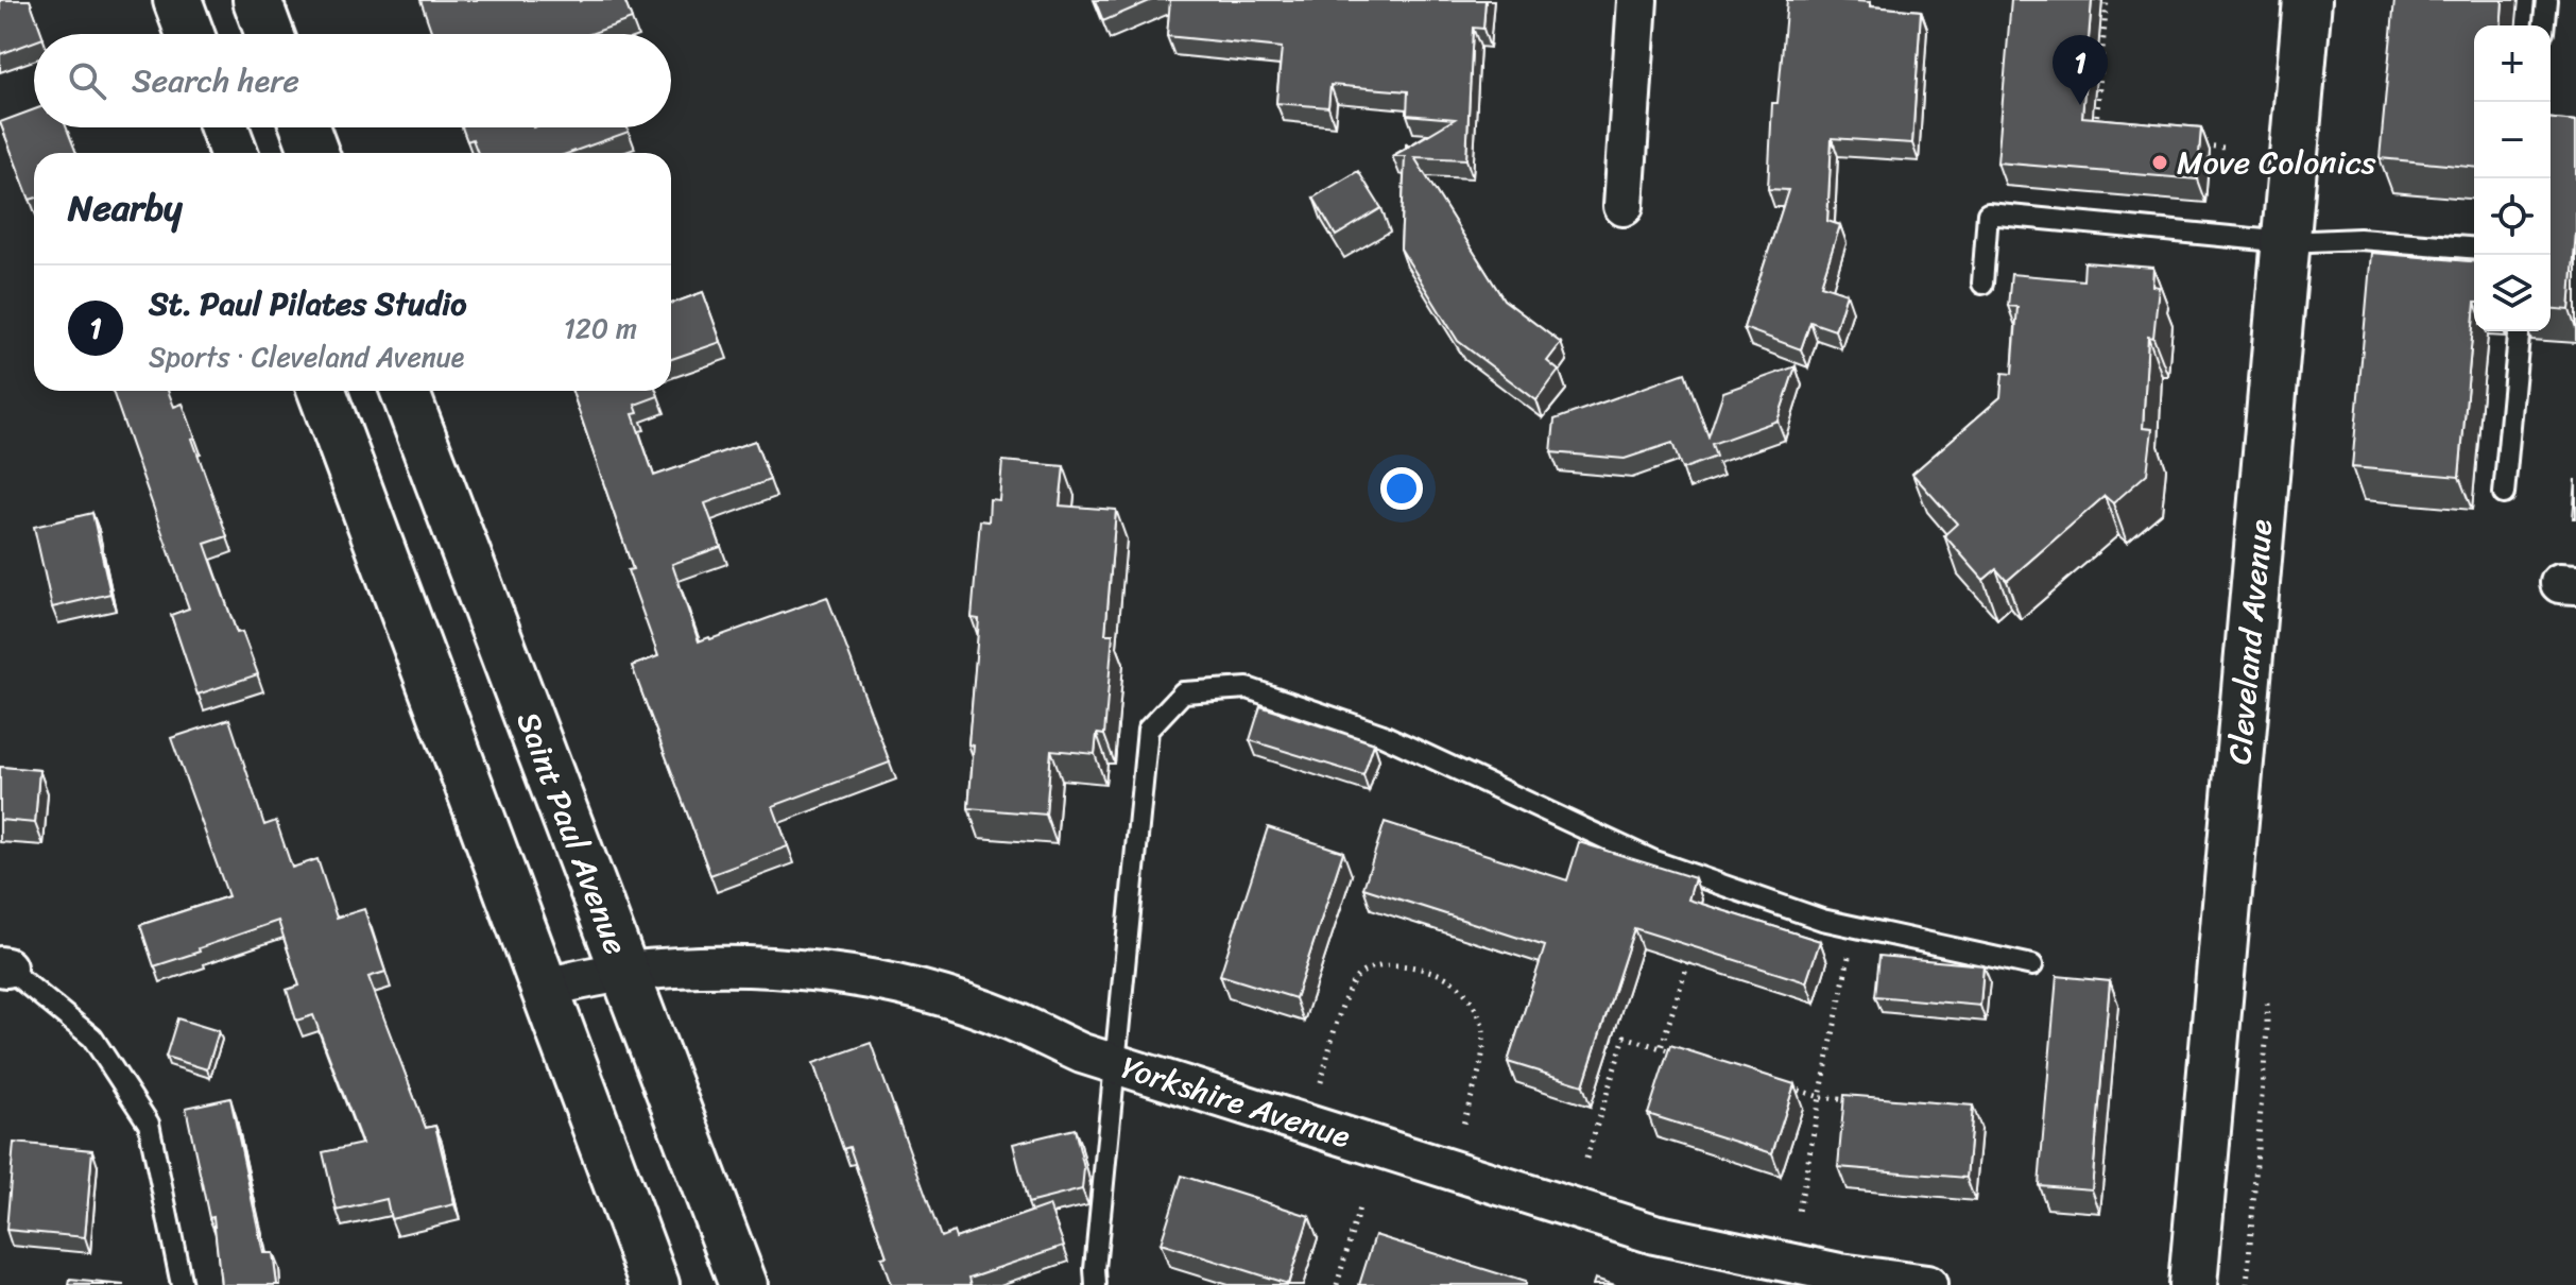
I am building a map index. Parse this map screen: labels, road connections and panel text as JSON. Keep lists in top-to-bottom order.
{
  "streets": {
    "main road": ["Cleveland Avenue", "Saint Paul Avenue"],
    "street": ["Yorkshire Avenue"]
  },
  "crossings": [
    ["Saint Paul Avenue", "Yorkshire Avenue"]
  ],
  "places": ["Move Colonics"],
  "page": {
    "map_buttons": ["+", "−"],
    "search": "Search here",
    "pins": "1",
    "heading": "Nearby",
    "list": [
      {
        "mark": "1",
        "name": "St. Paul Pilates Studio",
        "note": "Sports · Cleveland Avenue",
        "value": "120 m"
      }
    ]
  }
}
